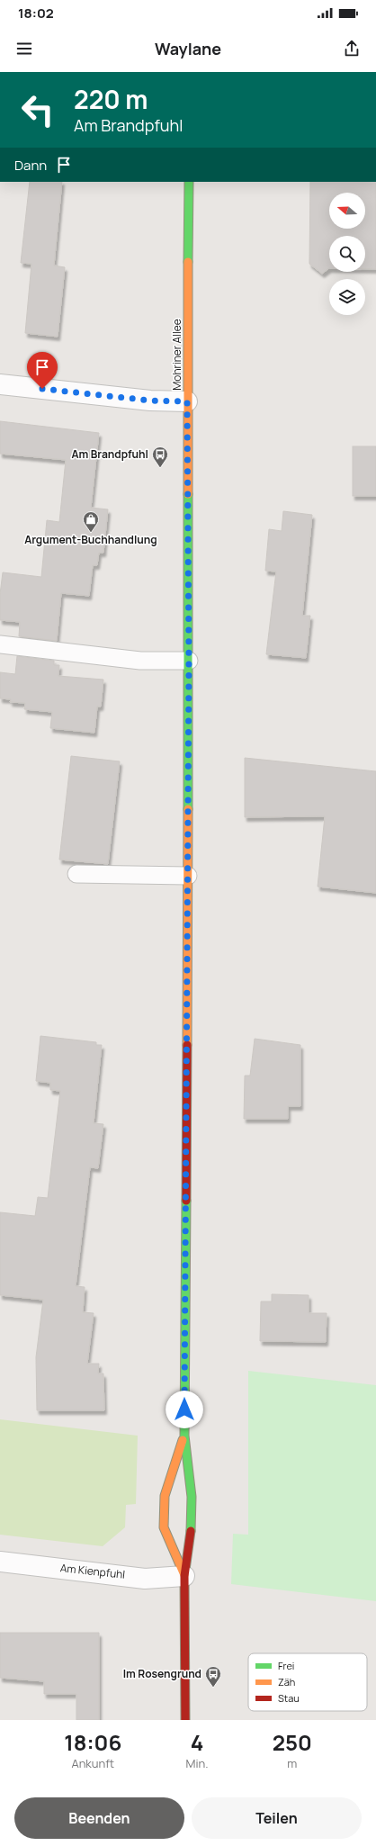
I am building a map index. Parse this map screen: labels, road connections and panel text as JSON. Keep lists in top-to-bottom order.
{
  "streets": {
    "main road": ["Mohriner Allee"],
    "street": ["Am Kienpfuhl"]
  },
  "crossings": [
    ["Mohriner Allee", "Am Kienpfuhl"]
  ],
  "places": {
    "bus stop": ["Am Brandpfuhl", "Im Rosengrund"],
    "shop": ["Argument-Buchhandlung"]
  },
  "legend": ["Frei", "Zäh", "Stau"],
  "north": "left",
  "page": {
    "status": "18:02",
    "header": "Waylane",
    "turn": ["220 m", "Am Brandpfuhl"],
    "then": "Dann",
    "eta": [
      "18:06",
      "Ankunft",
      "4",
      "Min.",
      "250",
      "m"
    ],
    "buttons": ["Beenden", "Teilen"]
  }
}
